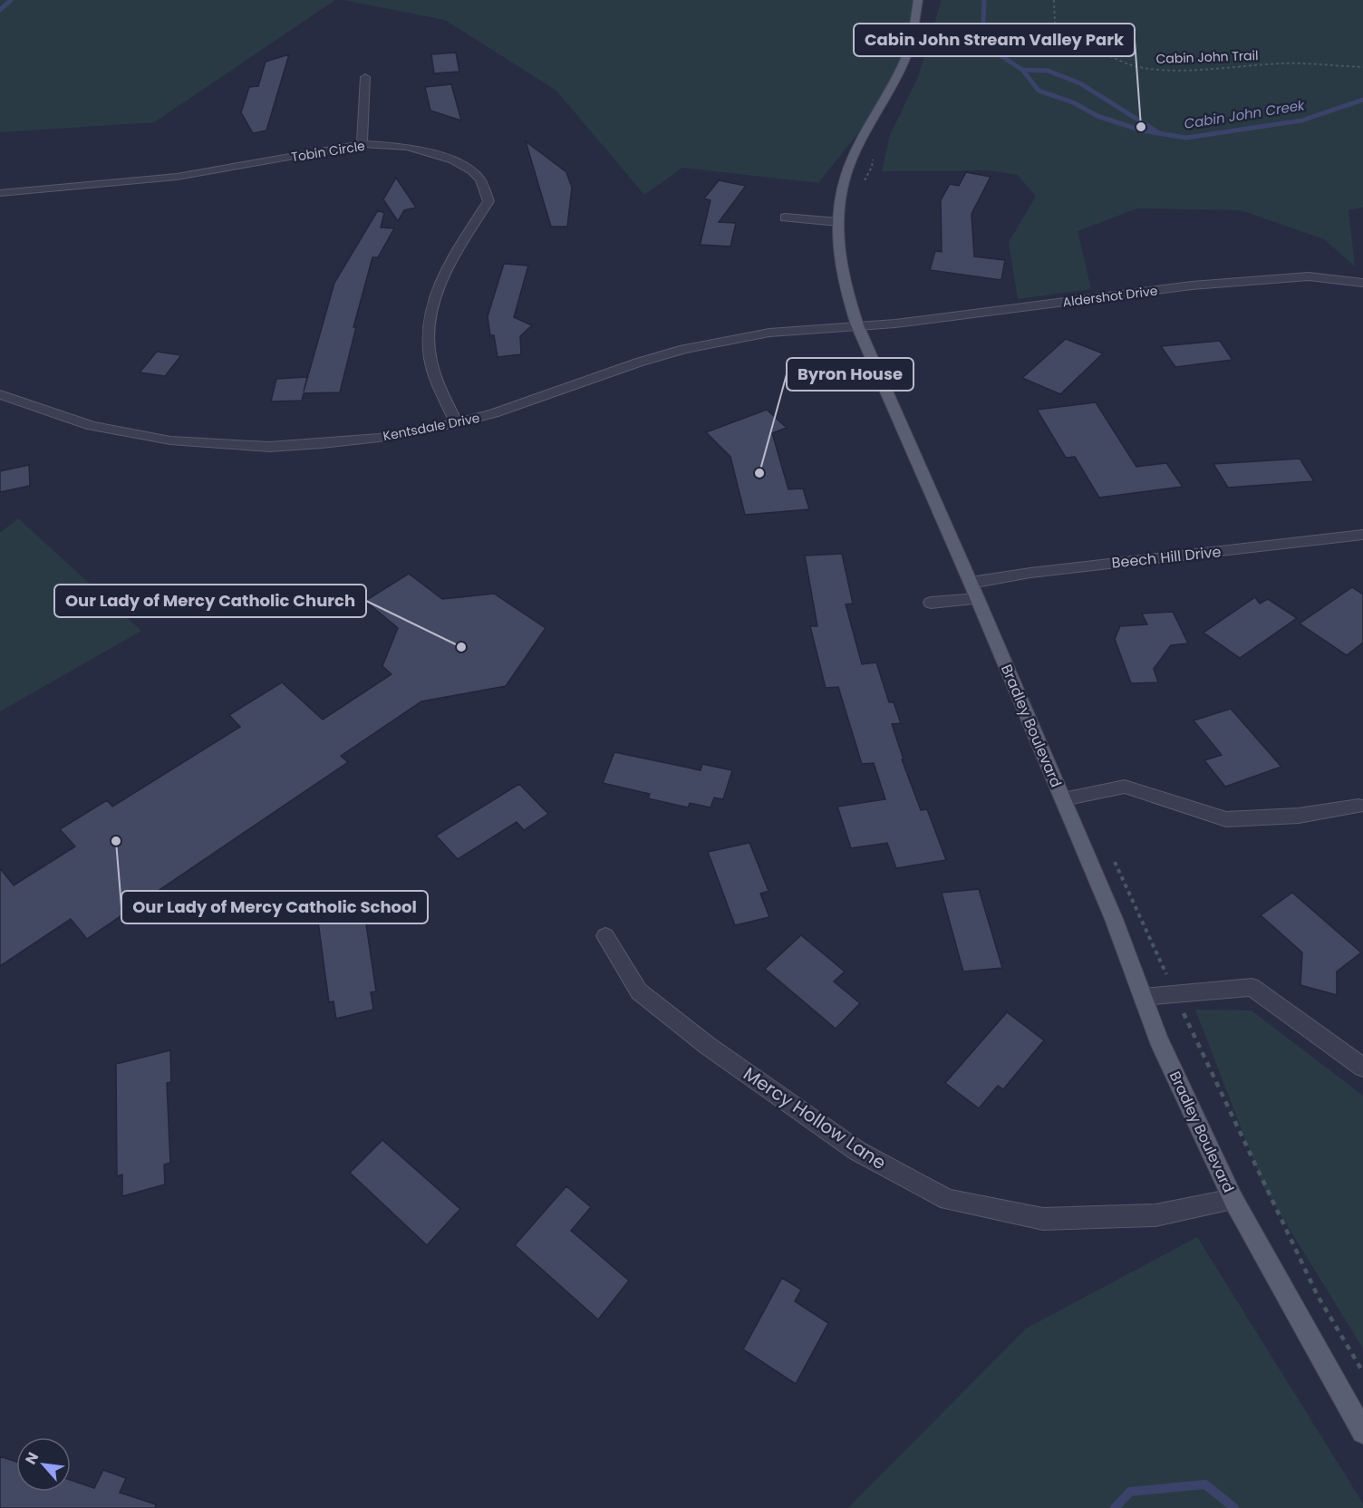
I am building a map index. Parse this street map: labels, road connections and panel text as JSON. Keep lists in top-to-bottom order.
{
  "streets": {
    "main road": ["Bradley Boulevard"],
    "street": [
      "Tobin Circle",
      "Aldershot Drive",
      "Kentsdale Drive",
      "Beech Hill Drive",
      "Mercy Hollow Lane"
    ],
    "path": ["Cabin John Trail"]
  },
  "crossings": [
    ["Tobin Circle", "Kentsdale Drive"],
    ["Aldershot Drive", "Kentsdale Drive"],
    ["Aldershot Drive", "Bradley Boulevard"],
    ["Kentsdale Drive", "Bradley Boulevard"],
    ["Beech Hill Drive", "Bradley Boulevard"],
    ["Bradley Boulevard", "Mercy Hollow Lane"]
  ],
  "water": ["Cabin John Creek"],
  "places": [
    "Cabin John Stream Valley Park",
    "Byron House",
    "Our Lady of Mercy Catholic Church",
    "Our Lady of Mercy Catholic School"
  ],
  "north": "top left"
}
